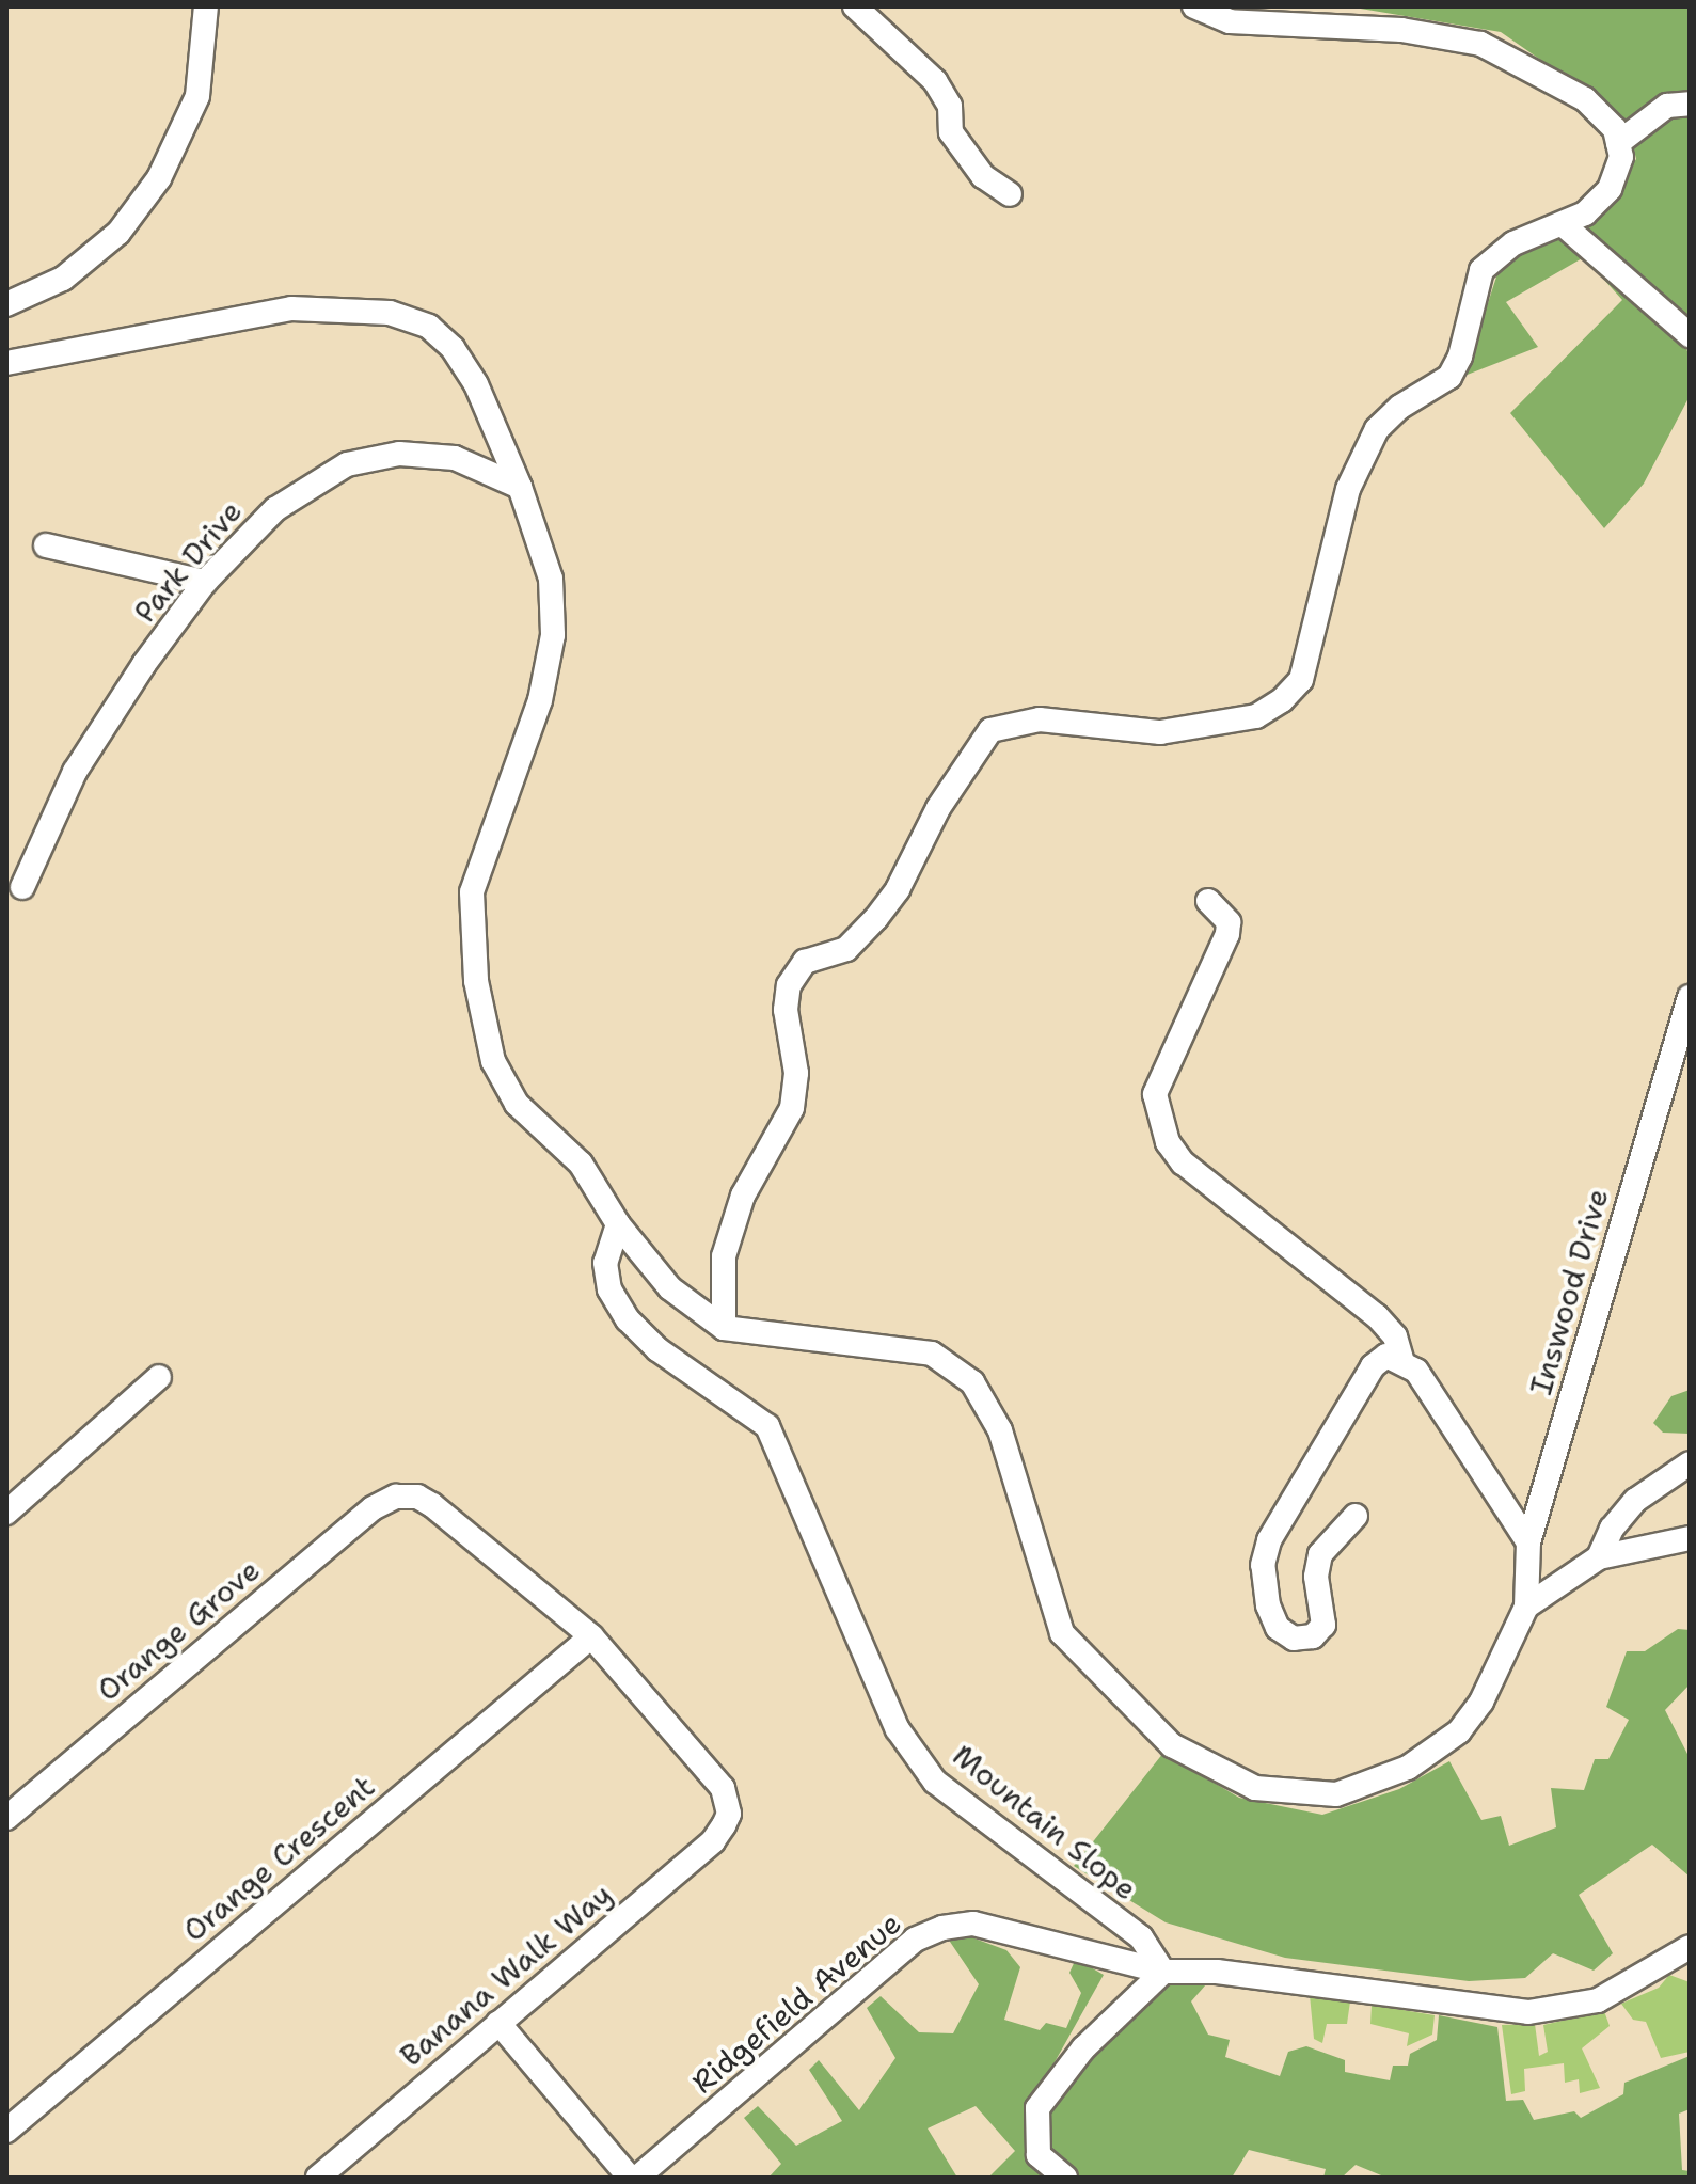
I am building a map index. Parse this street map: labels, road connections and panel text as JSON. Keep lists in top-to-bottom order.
{
  "streets": {
    "street": [
      "Park Drive",
      "Inswood Drive",
      "Orange Grove",
      "Mountain Slope",
      "Orange Crescent",
      "Banana Walk Way",
      "Ridgefield Avenue"
    ]
  },
  "crossings": [
    ["Orange Grove", "Orange Crescent"],
    ["Orange Grove", "Banana Walk Way"],
    ["Mountain Slope", "Ridgefield Avenue"],
    ["Orange Crescent", "Banana Walk Way"]
  ]
}
